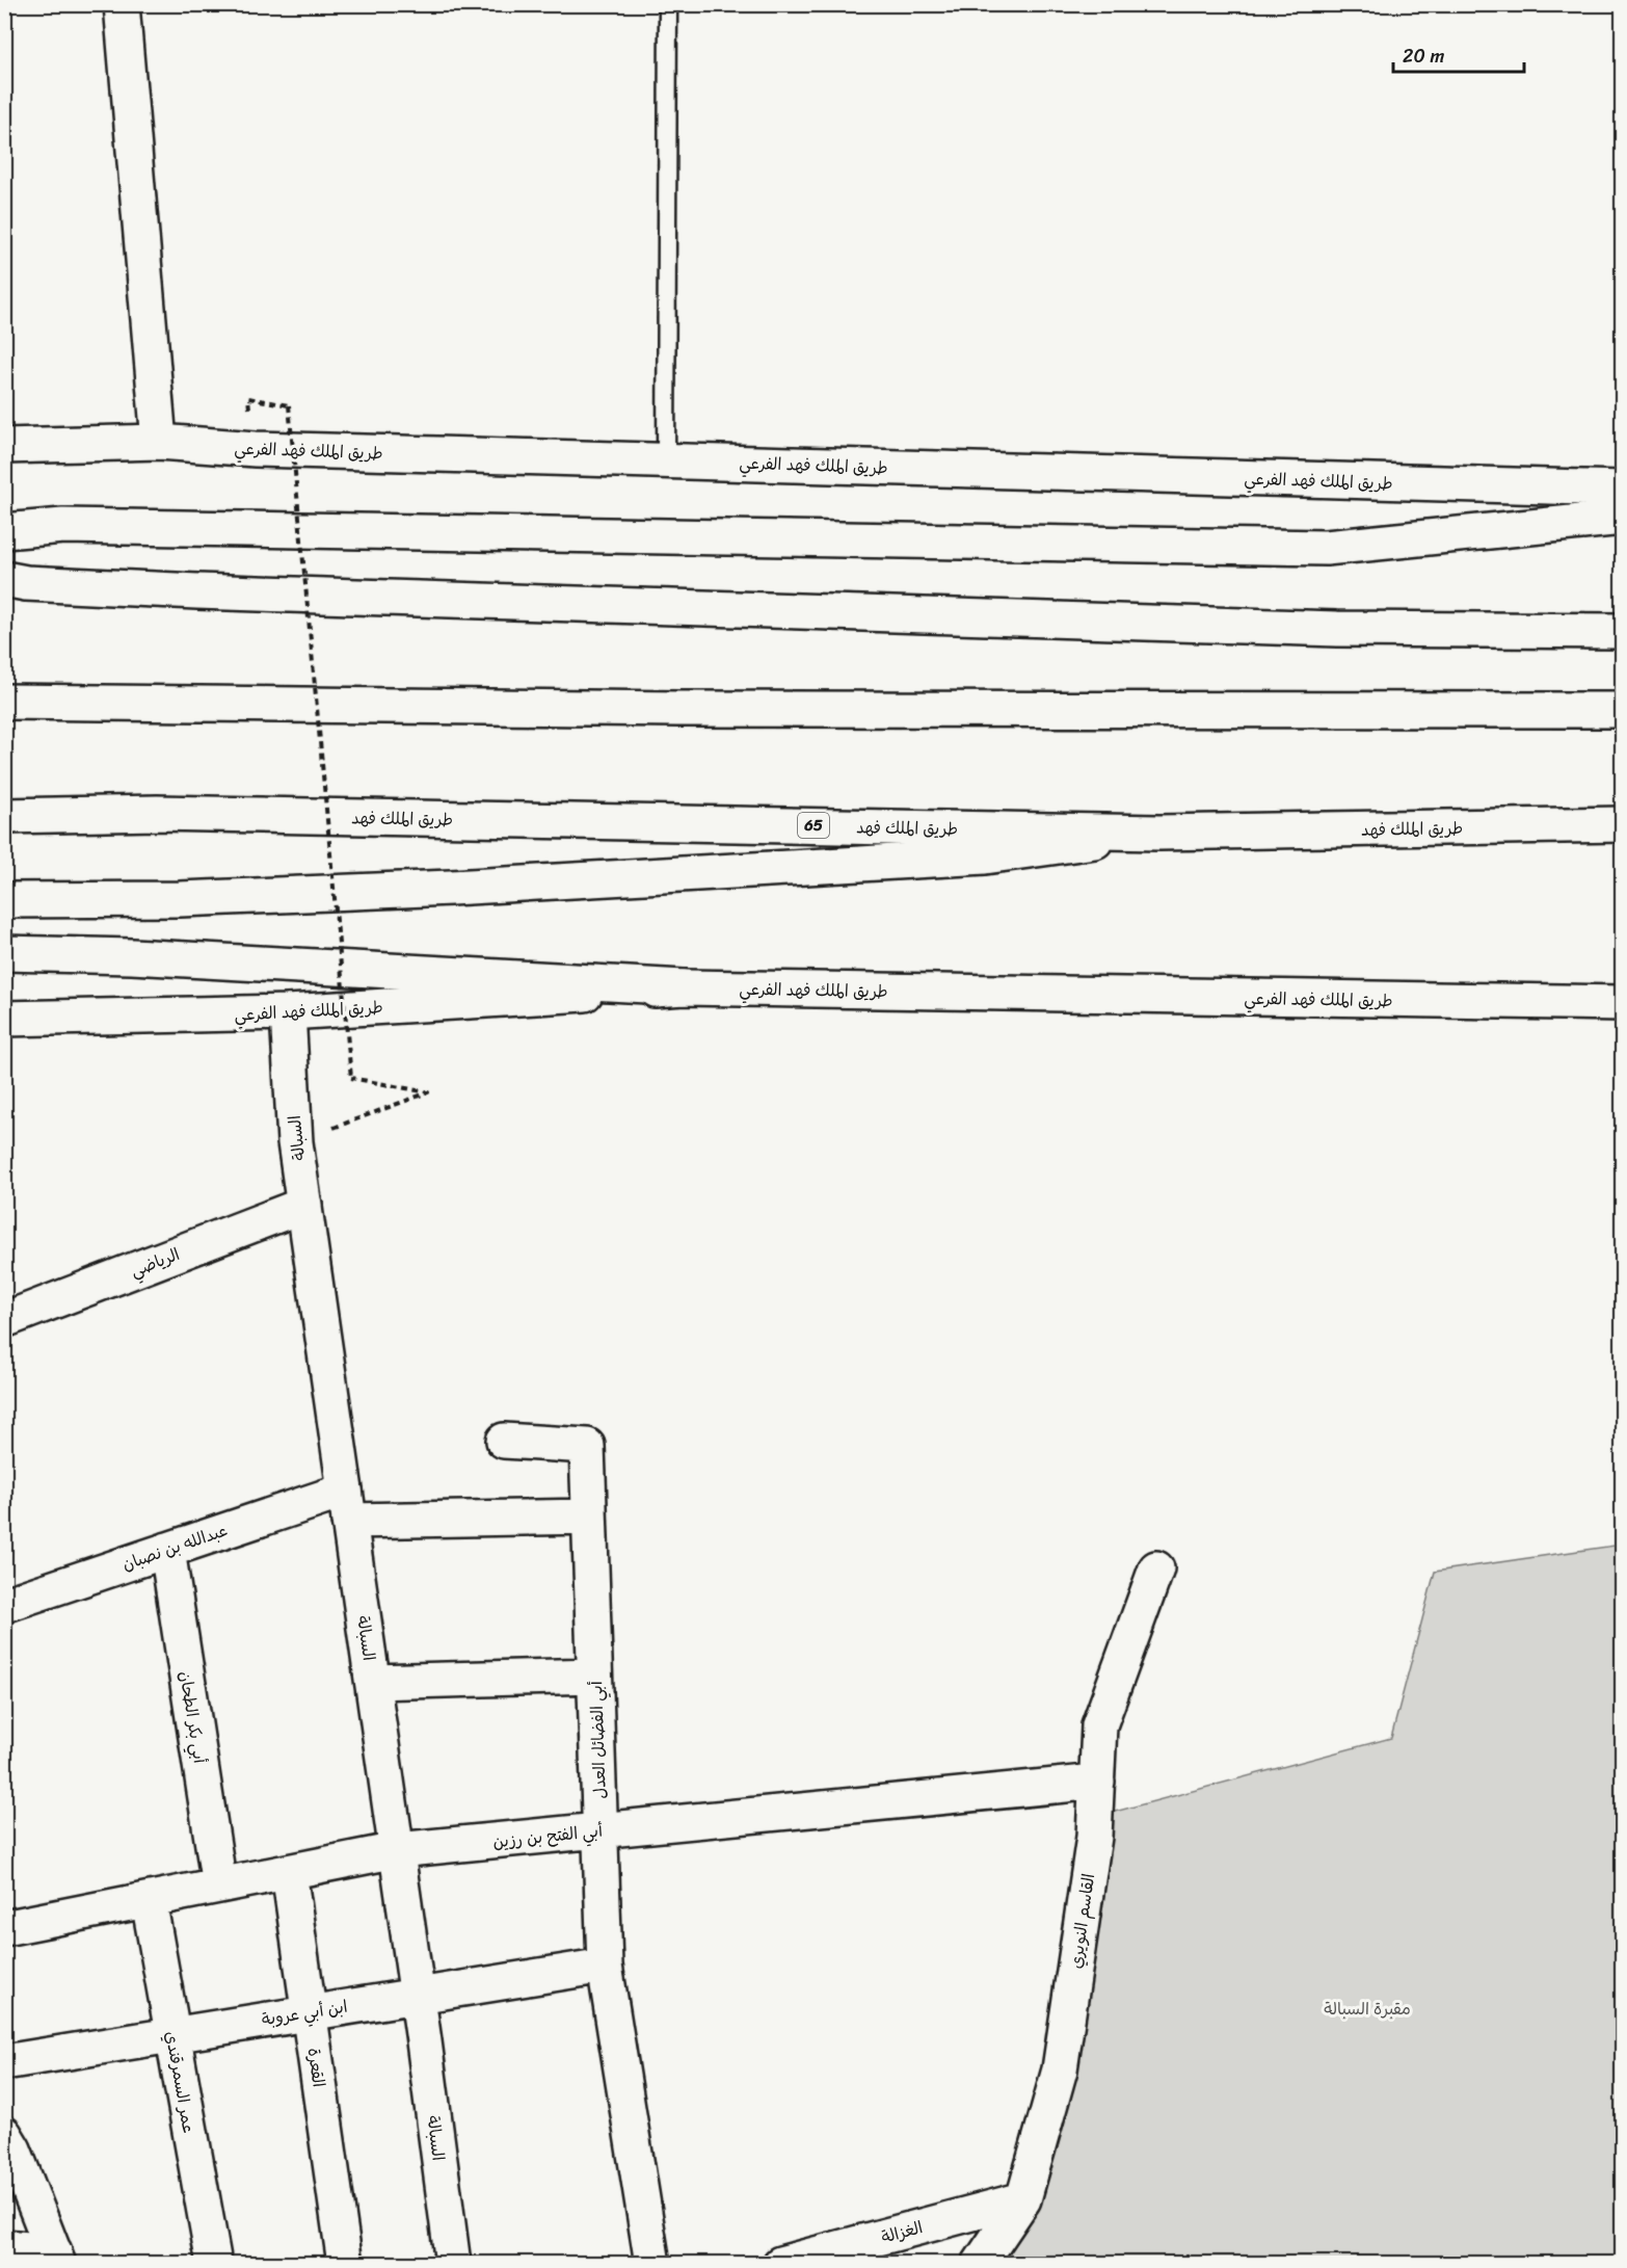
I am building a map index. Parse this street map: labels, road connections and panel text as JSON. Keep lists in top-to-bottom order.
{
  "streets": {
    "main road": [
      "طريق الملك فهد الفرعي",
      "طريق الملك فهد",
      "65",
      "السبالة",
      "الرياضي",
      "عبدالله بن نصبان",
      "أبي بكر الطحان",
      "أبي الفضائل العدل",
      "أبي الفتح بن رزين",
      "القاسم النويري",
      "ابن أبي عروبة",
      "القعرة",
      "عمر السمرقندي",
      "الغزالة"
    ]
  },
  "crossings": [
    ["طريق الملك فهد الفرعي", "السبالة"],
    ["السبالة", "الرياضي"],
    ["السبالة", "عبدالله بن نصبان"],
    ["السبالة", "أبي الفتح بن رزين"],
    ["السبالة", "ابن أبي عروبة"],
    ["عبدالله بن نصبان", "أبي بكر الطحان"],
    ["عبدالله بن نصبان", "أبي الفضائل العدل"],
    ["أبي بكر الطحان", "أبي الفتح بن رزين"],
    ["أبي الفضائل العدل", "أبي الفتح بن رزين"],
    ["أبي الفضائل العدل", "ابن أبي عروبة"],
    ["أبي الفتح بن رزين", "القاسم النويري"],
    ["أبي الفتح بن رزين", "القعرة"],
    ["أبي الفتح بن رزين", "عمر السمرقندي"],
    ["القاسم النويري", "الغزالة"],
    ["ابن أبي عروبة", "القعرة"],
    ["ابن أبي عروبة", "عمر السمرقندي"]
  ],
  "parks": ["مقبرة السبالة"],
  "scale_bar": "20 m"
}
